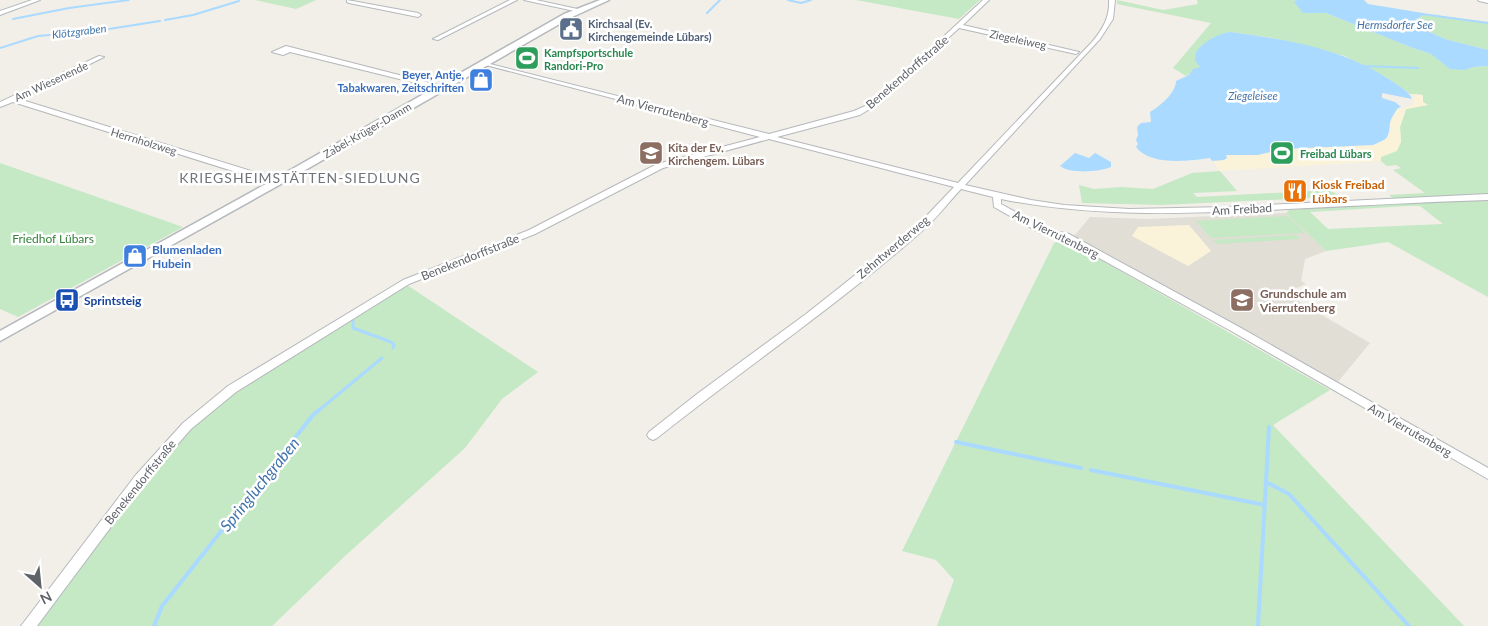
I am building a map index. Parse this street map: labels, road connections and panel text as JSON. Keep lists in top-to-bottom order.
{
  "streets": {
    "street": [
      "Ziegeleiweg",
      "Benekendorffstraße",
      "Am Wiesenende",
      "Am Vierrutenberg",
      "Zabel-Krüger-Damm",
      "Herrnholzweg",
      "Am Freibad",
      "Zehntwerderweg"
    ]
  },
  "crossings": [
    ["Ziegeleiweg", "Benekendorffstraße"],
    ["Benekendorffstraße", "Am Vierrutenberg"],
    ["Am Wiesenende", "Herrnholzweg"],
    ["Am Vierrutenberg", "Zabel-Krüger-Damm"],
    ["Am Vierrutenberg", "Am Freibad"],
    ["Am Vierrutenberg", "Zehntwerderweg"],
    ["Zabel-Krüger-Damm", "Herrnholzweg"]
  ],
  "districts": ["KRIEGSHEIMSTÄTTEN-SIEDLUNG"],
  "water": [
    "Hermsdorfer See",
    "Klötzgraben",
    "Ziegeleisee",
    "Springluchgraben"
  ],
  "parks": ["Friedhof Lübars"],
  "places": {
    "public building": ["Kirchsaal (Ev. Kirchengemeinde Lübars)"],
    "sports": ["Kampfsportschule Randori-Pro", "Freibad Lübars"],
    "shop": ["Beyer, Antje, Tabakwaren, Zeitschriften", "Blumenladen Hubein"],
    "school or university": ["Kita der Ev. Kirchengem. Lübars", "Grundschule am Vierrutenberg"],
    "restaurant": ["Kiosk Freibad Lübars"],
    "bus stop": ["Sprintsteig"]
  },
  "north": "bottom right"
}
